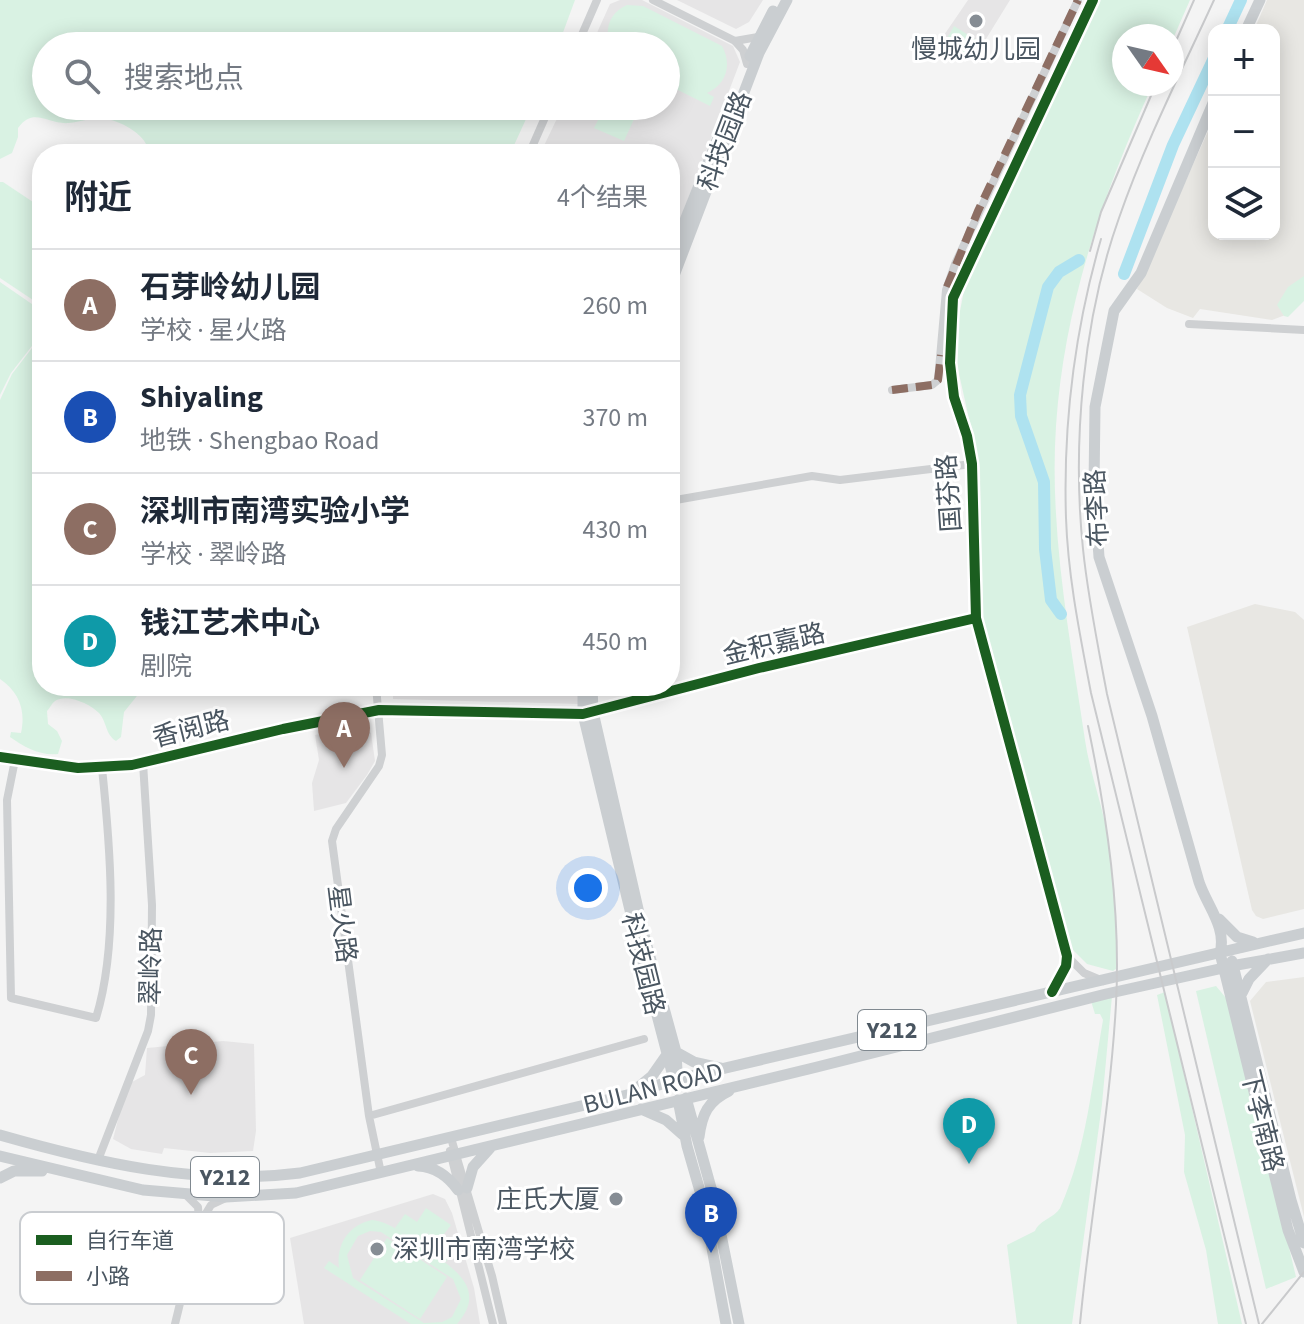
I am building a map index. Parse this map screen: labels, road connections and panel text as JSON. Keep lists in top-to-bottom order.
{
  "streets": {
    "main road": [
      "科技园路",
      "布李路",
      "Y212",
      "BULAN ROAD",
      "下李南路"
    ],
    "street": [
      "国芬路",
      "金积嘉路",
      "香阅路",
      "星火路",
      "翠岭路"
    ]
  },
  "crossings": [
    ["科技园路", "金积嘉路"],
    ["科技园路", "香阅路"],
    ["科技园路", "BULAN ROAD"],
    ["国芬路", "金积嘉路"],
    ["布李路", "BULAN ROAD"],
    ["布李路", "下李南路"],
    ["金积嘉路", "香阅路"],
    ["香阅路", "星火路"],
    ["香阅路", "翠岭路"],
    ["星火路", "BULAN ROAD"],
    ["翠岭路", "BULAN ROAD"],
    ["BULAN ROAD", "下李南路"]
  ],
  "places": ["慢城幼儿园", "庄氏大厦", "深圳市南湾学校"],
  "legend": ["自行车道", "小路"],
  "north": "bottom right",
  "page": {
    "map_buttons": ["+", "−"],
    "search": "搜索地点",
    "heading": ["附近", "4个结果"],
    "list": [
      {
        "mark": "A",
        "name": "石芽岭幼儿园",
        "note": "学校 · 星火路",
        "value": "260 m"
      },
      {
        "mark": "B",
        "name": "Shiyaling",
        "note": "地铁 · Shengbao Road",
        "value": "370 m"
      },
      {
        "mark": "C",
        "name": "深圳市南湾实验小学",
        "note": "学校 · 翠岭路",
        "value": "430 m"
      },
      {
        "mark": "D",
        "name": "钱江艺术中心",
        "note": "剧院",
        "value": "450 m"
      }
    ],
    "pins": [
      "A",
      "C",
      "D",
      "B"
    ]
  }
}
